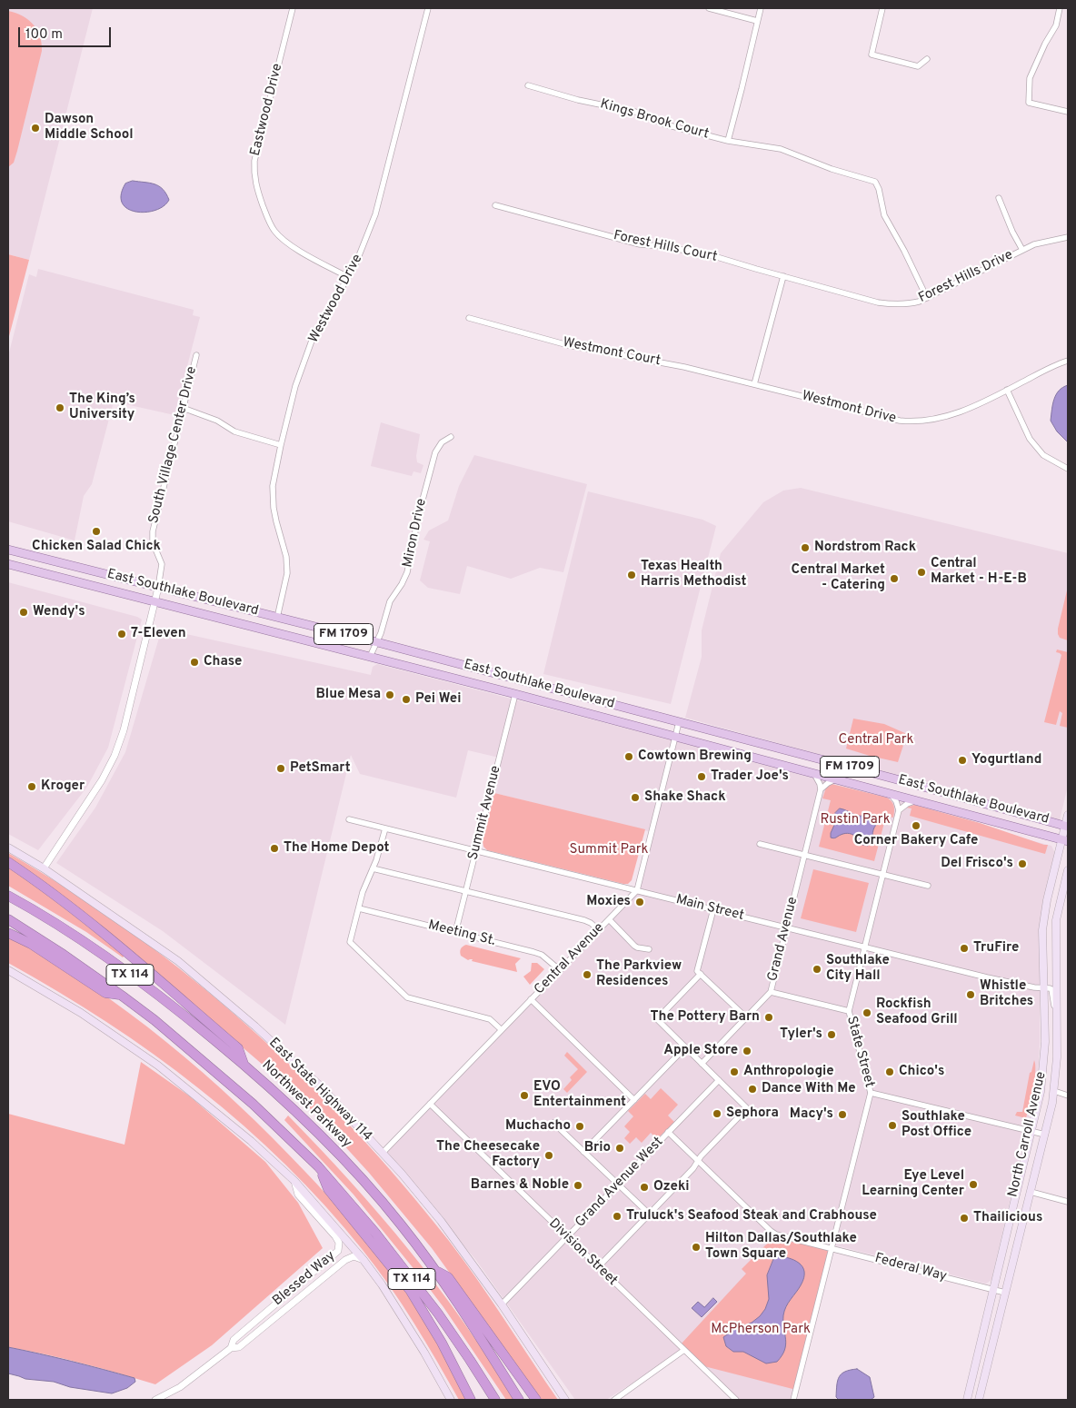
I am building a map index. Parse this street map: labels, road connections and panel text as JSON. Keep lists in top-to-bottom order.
{
  "streets": {
    "highway": ["TX 114", "Northwest Parkway"],
    "main road": [
      "East Southlake Boulevard",
      "FM 1709",
      "East State Highway 114",
      "North Carroll Avenue"
    ],
    "street": [
      "Eastwood Drive",
      "Kings Brook Court",
      "Forest Hills Court",
      "Forest Hills Drive",
      "Westwood Drive",
      "Westmont Court",
      "Westmont Drive",
      "South Village Center Drive",
      "Miron Drive",
      "Summit Avenue",
      "Main Street",
      "Meeting St.",
      "Grand Avenue",
      "Central Avenue",
      "State Street",
      "Grand Avenue West",
      "Division Street",
      "Federal Way",
      "Blessed Way"
    ]
  },
  "crossings": [
    ["Eastwood Drive", "Westwood Drive"],
    ["Kings Brook Court", "Forest Hills Drive"],
    ["Forest Hills Court", "Forest Hills Drive"],
    ["Westwood Drive", "East Southlake Boulevard"],
    ["Westmont Court", "Westmont Drive"],
    ["South Village Center Drive", "East Southlake Boulevard"],
    ["Miron Drive", "East Southlake Boulevard"],
    ["East Southlake Boulevard", "Summit Avenue"],
    ["East Southlake Boulevard", "North Carroll Avenue"],
    ["Summit Avenue", "Main Street"],
    ["Summit Avenue", "Meeting St."],
    ["Main Street", "Grand Avenue"],
    ["Main Street", "Central Avenue"],
    ["Main Street", "State Street"],
    ["Main Street", "North Carroll Avenue"],
    ["Meeting St.", "Central Avenue"],
    ["Central Avenue", "East State Highway 114"],
    ["Central Avenue", "Division Street"],
    ["State Street", "Federal Way"],
    ["East State Highway 114", "Grand Avenue West"],
    ["North Carroll Avenue", "Federal Way"],
    ["Grand Avenue West", "Division Street"],
    ["Grand Avenue West", "Federal Way"]
  ],
  "parks": [
    "Central Park",
    "Rustin Park",
    "Summit Park",
    "McPherson Park"
  ],
  "places": [
    "Dawson Middle School",
    "The King’s University",
    "Chicken Salad Chick",
    "Nordstrom Rack",
    "Central Market - H-E-B",
    "Texas Health Harris Methodist",
    "Central Market - Catering",
    "Wendy's",
    "7-Eleven",
    "Chase",
    "Blue Mesa",
    "Pei Wei",
    "Cowtown Brewing",
    "Yogurtland",
    "PetSmart",
    "Trader Joe's",
    "Kroger",
    "Shake Shack",
    "Corner Bakery Cafe",
    "The Home Depot",
    "Del Frisco's",
    "Moxies",
    "TruFire",
    "Southlake City Hall",
    "The Parkview Residences",
    "Whistle Britches",
    "Rockfish Seafood Grill",
    "The Pottery Barn",
    "Tyler's",
    "Apple Store",
    "Anthropologie",
    "Chico's",
    "Dance With Me",
    "EVO Entertainment",
    "Sephora",
    "Macy's",
    "Southlake Post Office",
    "Muchacho",
    "Brio",
    "The Cheesecake Factory",
    "Eye Level Learning Center",
    "Barnes & Noble",
    "Ozeki",
    "Truluck's Seafood Steak and Crabhouse",
    "Thailicious",
    "Hilton Dallas/Southlake Town Square"
  ],
  "scale_bar": "100 m"
}
